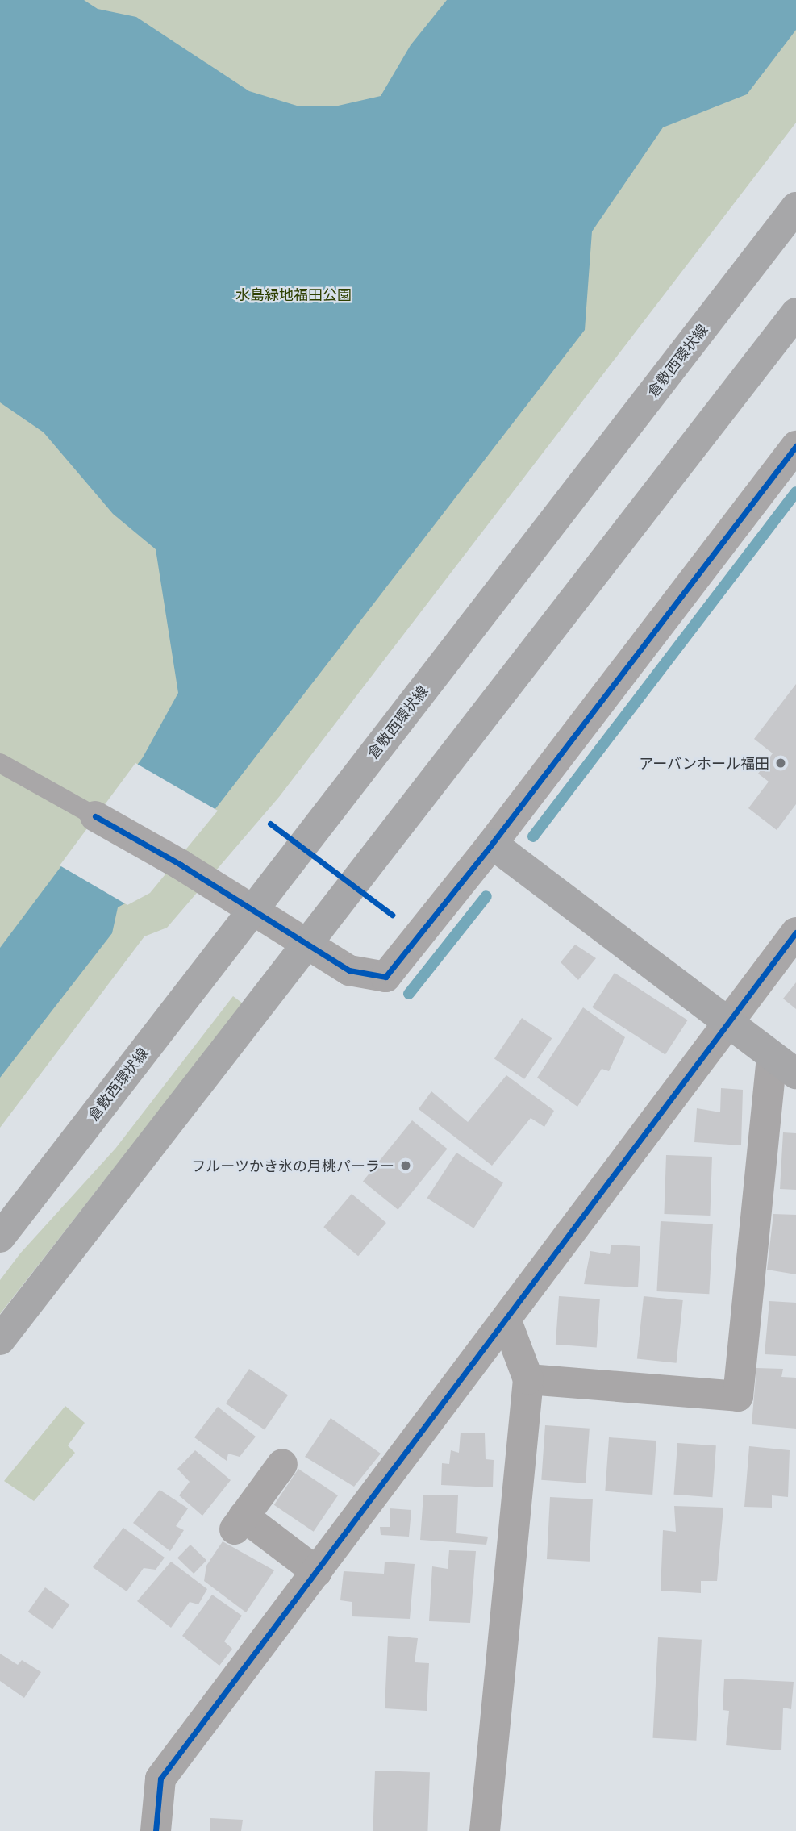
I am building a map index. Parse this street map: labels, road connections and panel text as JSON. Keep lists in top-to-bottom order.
{
  "streets": {
    "main road": ["倉敷西環状線"]
  },
  "parks": ["水島緑地福田公園"],
  "places": ["アーバンホール福田", "フルーツかき氷の月桃パーラー"]
}
